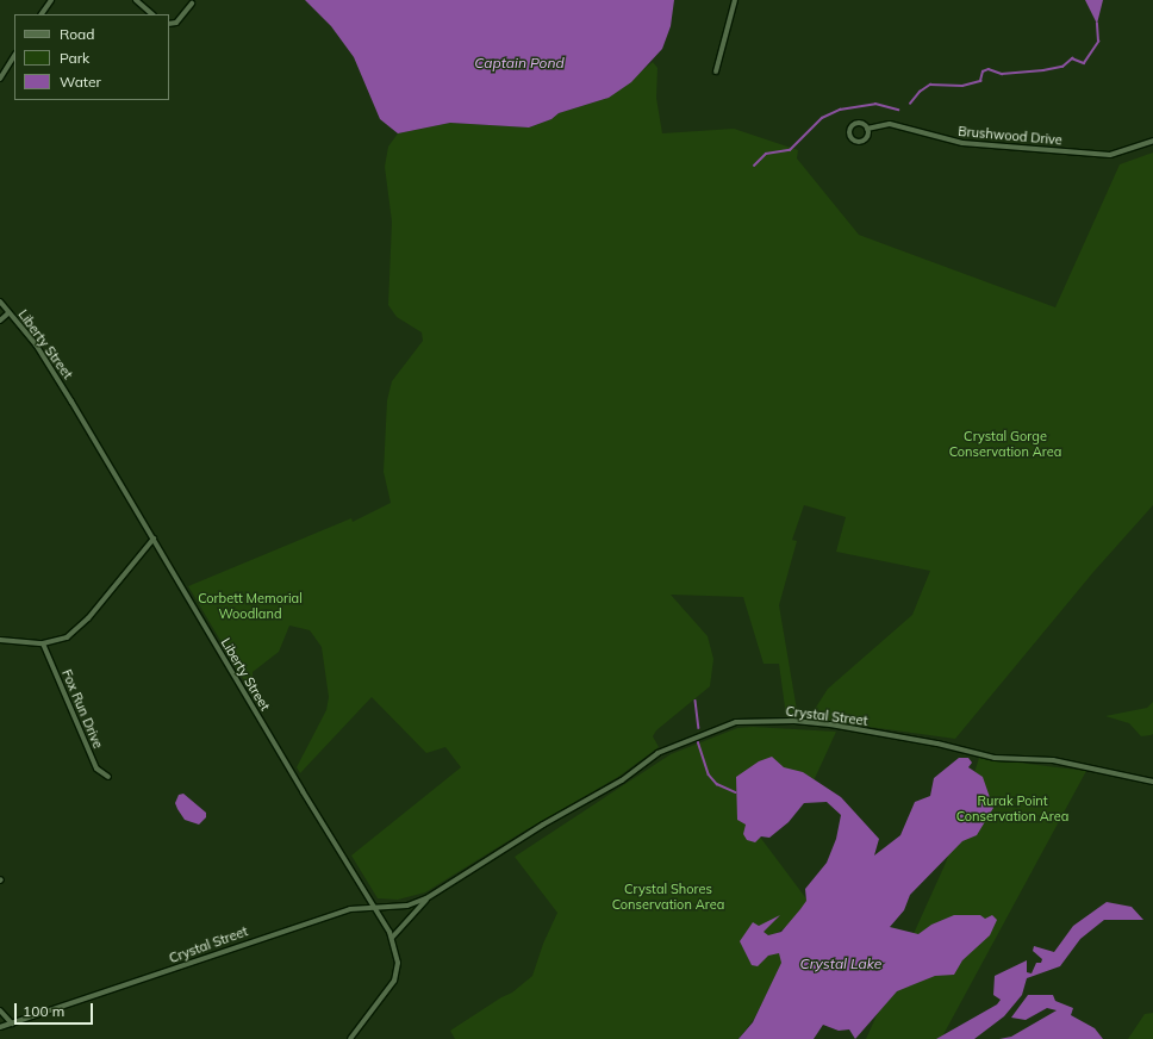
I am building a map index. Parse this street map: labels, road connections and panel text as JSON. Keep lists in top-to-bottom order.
{
  "streets": {
    "street": [
      "Brushwood Drive",
      "Liberty Street",
      "Fox Run Drive",
      "Crystal Street"
    ]
  },
  "crossings": [
    ["Liberty Street", "Crystal Street"]
  ],
  "water": ["Captain Pond", "Crystal Lake"],
  "parks": [
    "Crystal Gorge Conservation Area",
    "Corbett Memorial Woodland",
    "Rurak Point Conservation Area",
    "Crystal Shores Conservation Area"
  ],
  "legend": ["Road", "Park", "Water"],
  "scale_bar": "100 m"
}
